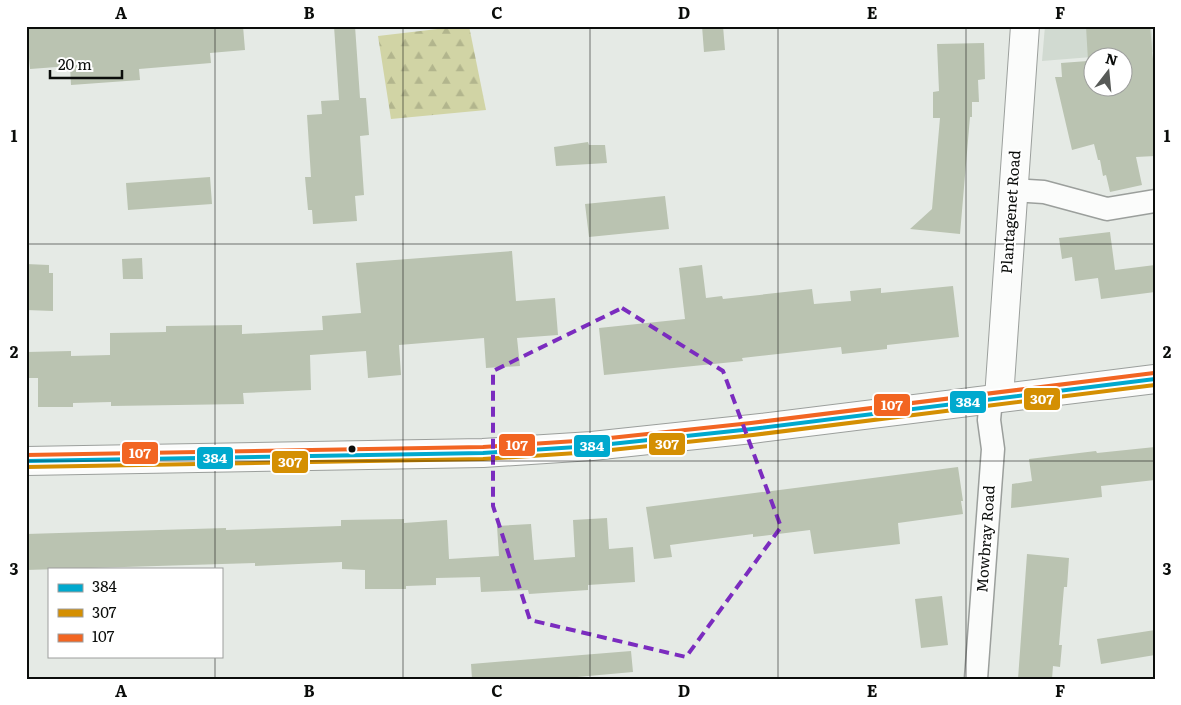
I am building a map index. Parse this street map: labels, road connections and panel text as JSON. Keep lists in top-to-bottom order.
{
  "streets": {
    "main road": ["Plantagenet Road"],
    "street": ["Mowbray Road"]
  },
  "crossings": [
    ["Plantagenet Road", "Mowbray Road"]
  ],
  "lines": ["transit line 107", "transit line 384", "transit line 307"],
  "legend": ["384", "307", "107"],
  "scale_bar": "20 m",
  "north": "top",
  "grid": {
    "columns": [
      "A",
      "B",
      "C",
      "D",
      "E",
      "F"
    ],
    "rows": ["1", "2", "3"]
  }
}
